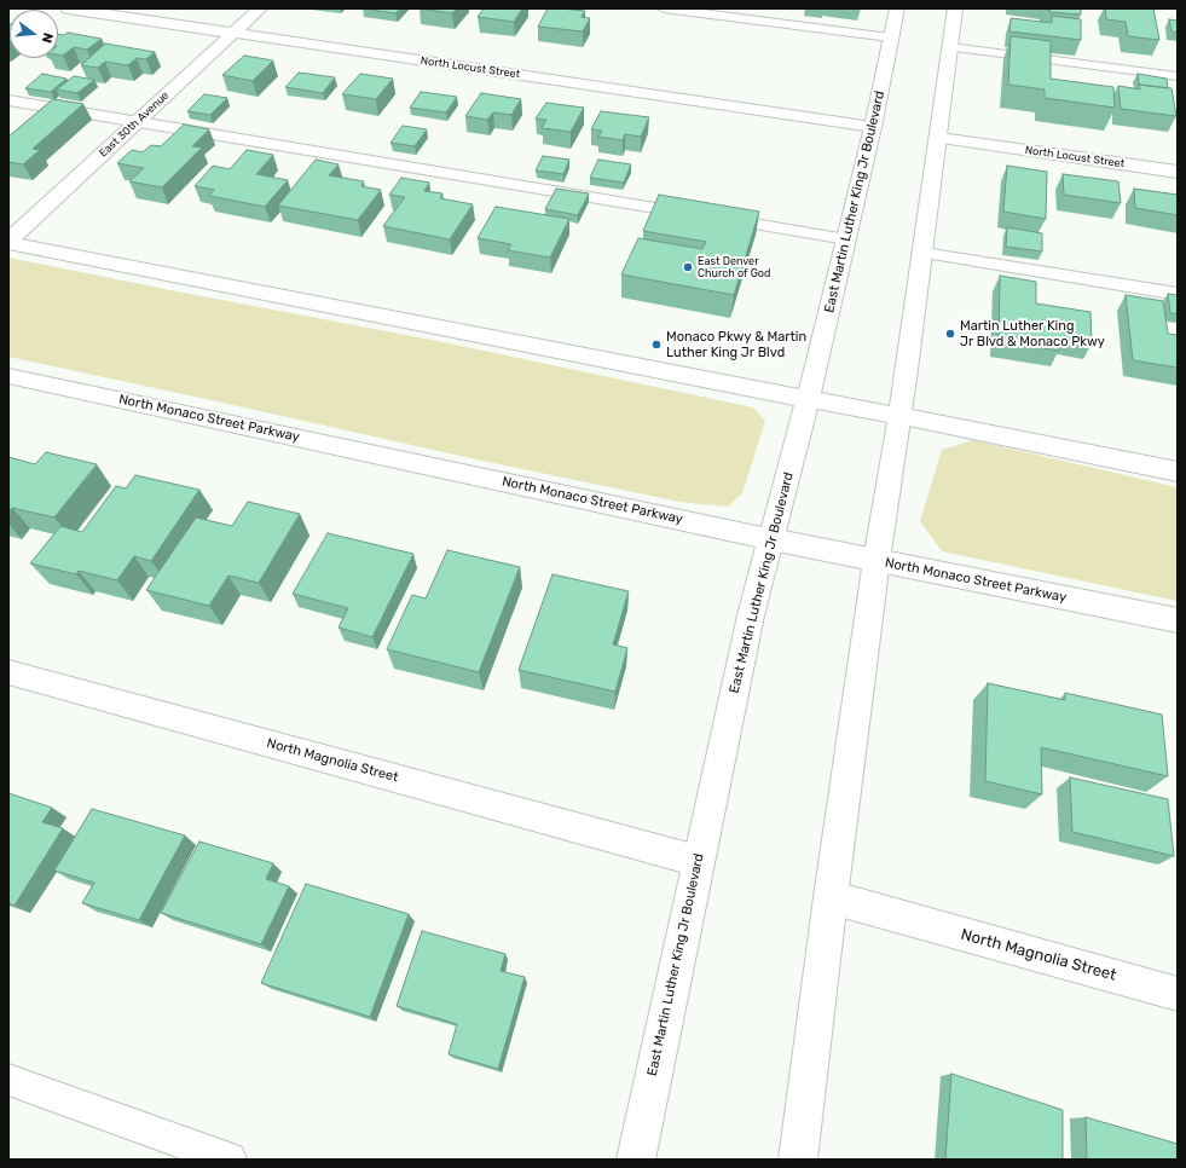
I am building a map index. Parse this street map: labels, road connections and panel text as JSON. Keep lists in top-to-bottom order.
{
  "streets": {
    "main road": [
      "North Locust Street",
      "East 30th Avenue",
      "East Martin Luther King Jr Boulevard",
      "North Monaco Street Parkway",
      "North Magnolia Street"
    ]
  },
  "crossings": [
    ["North Locust Street", "East 30th Avenue"],
    ["North Locust Street", "East Martin Luther King Jr Boulevard"],
    ["East Martin Luther King Jr Boulevard", "North Monaco Street Parkway"],
    ["East Martin Luther King Jr Boulevard", "North Magnolia Street"]
  ],
  "places": ["East Denver Church of God", "Martin Luther King Jr Blvd & Monaco Pkwy", "Monaco Pkwy & Martin Luther King Jr Blvd"],
  "north": "right"
}
